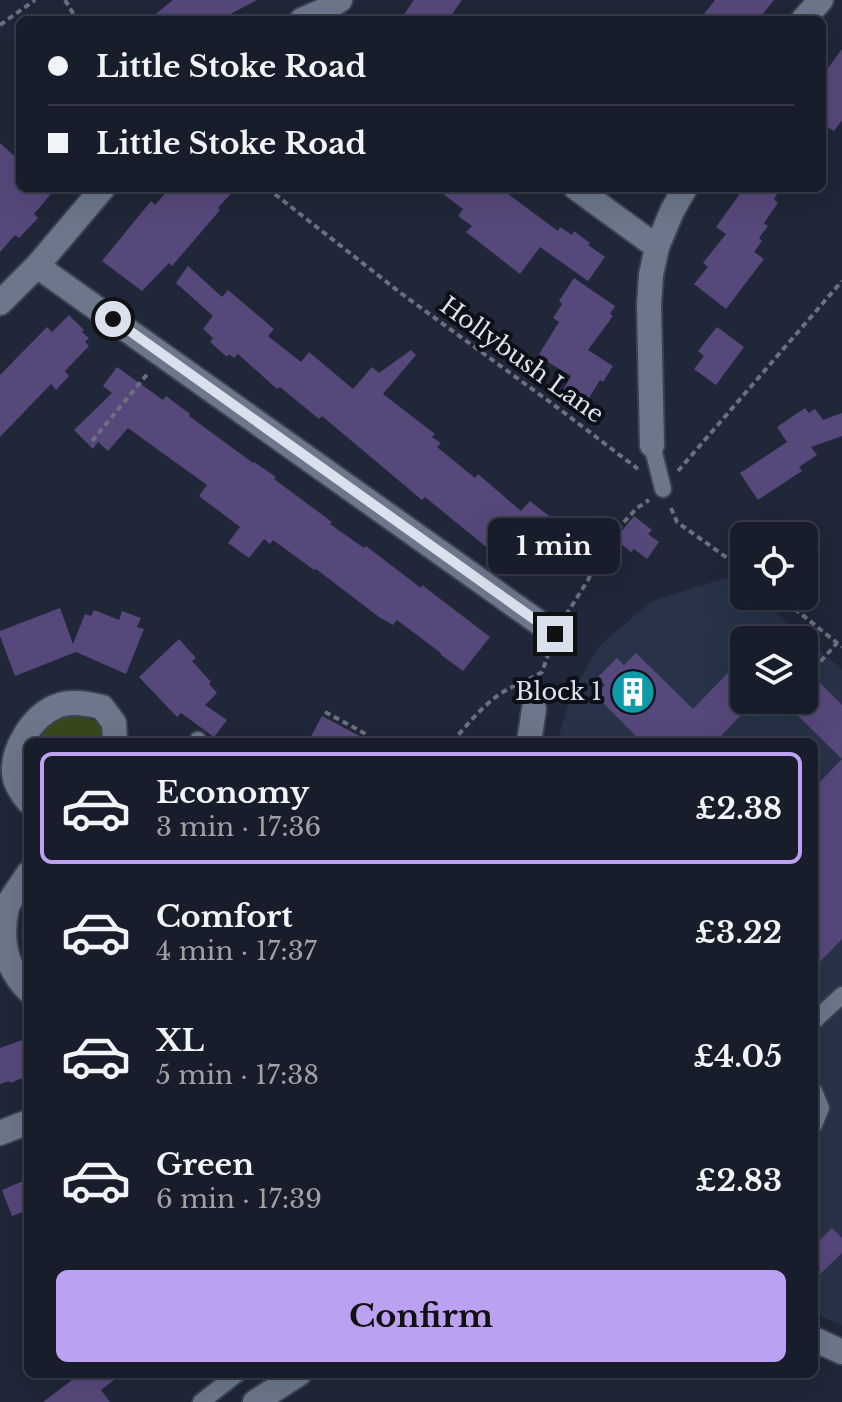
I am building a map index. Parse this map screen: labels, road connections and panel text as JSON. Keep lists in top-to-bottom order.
{
  "streets": {
    "path": ["Hollybush Lane"]
  },
  "places": {
    "building": ["Block 1"]
  },
  "page": {
    "banner": ["Little Stoke Road", "Little Stoke Road"],
    "bubble": "1 min",
    "list": [
      {
        "name": "Economy",
        "note": "3 min · 17:36",
        "value": "£2.38"
      },
      {
        "name": "Comfort",
        "note": "4 min · 17:37",
        "value": "£3.22"
      },
      {
        "name": "XL",
        "note": "5 min · 17:38",
        "value": "£4.05"
      },
      {
        "name": "Green",
        "note": "6 min · 17:39",
        "value": "£2.83"
      }
    ],
    "buttons": "Confirm"
  }
}
